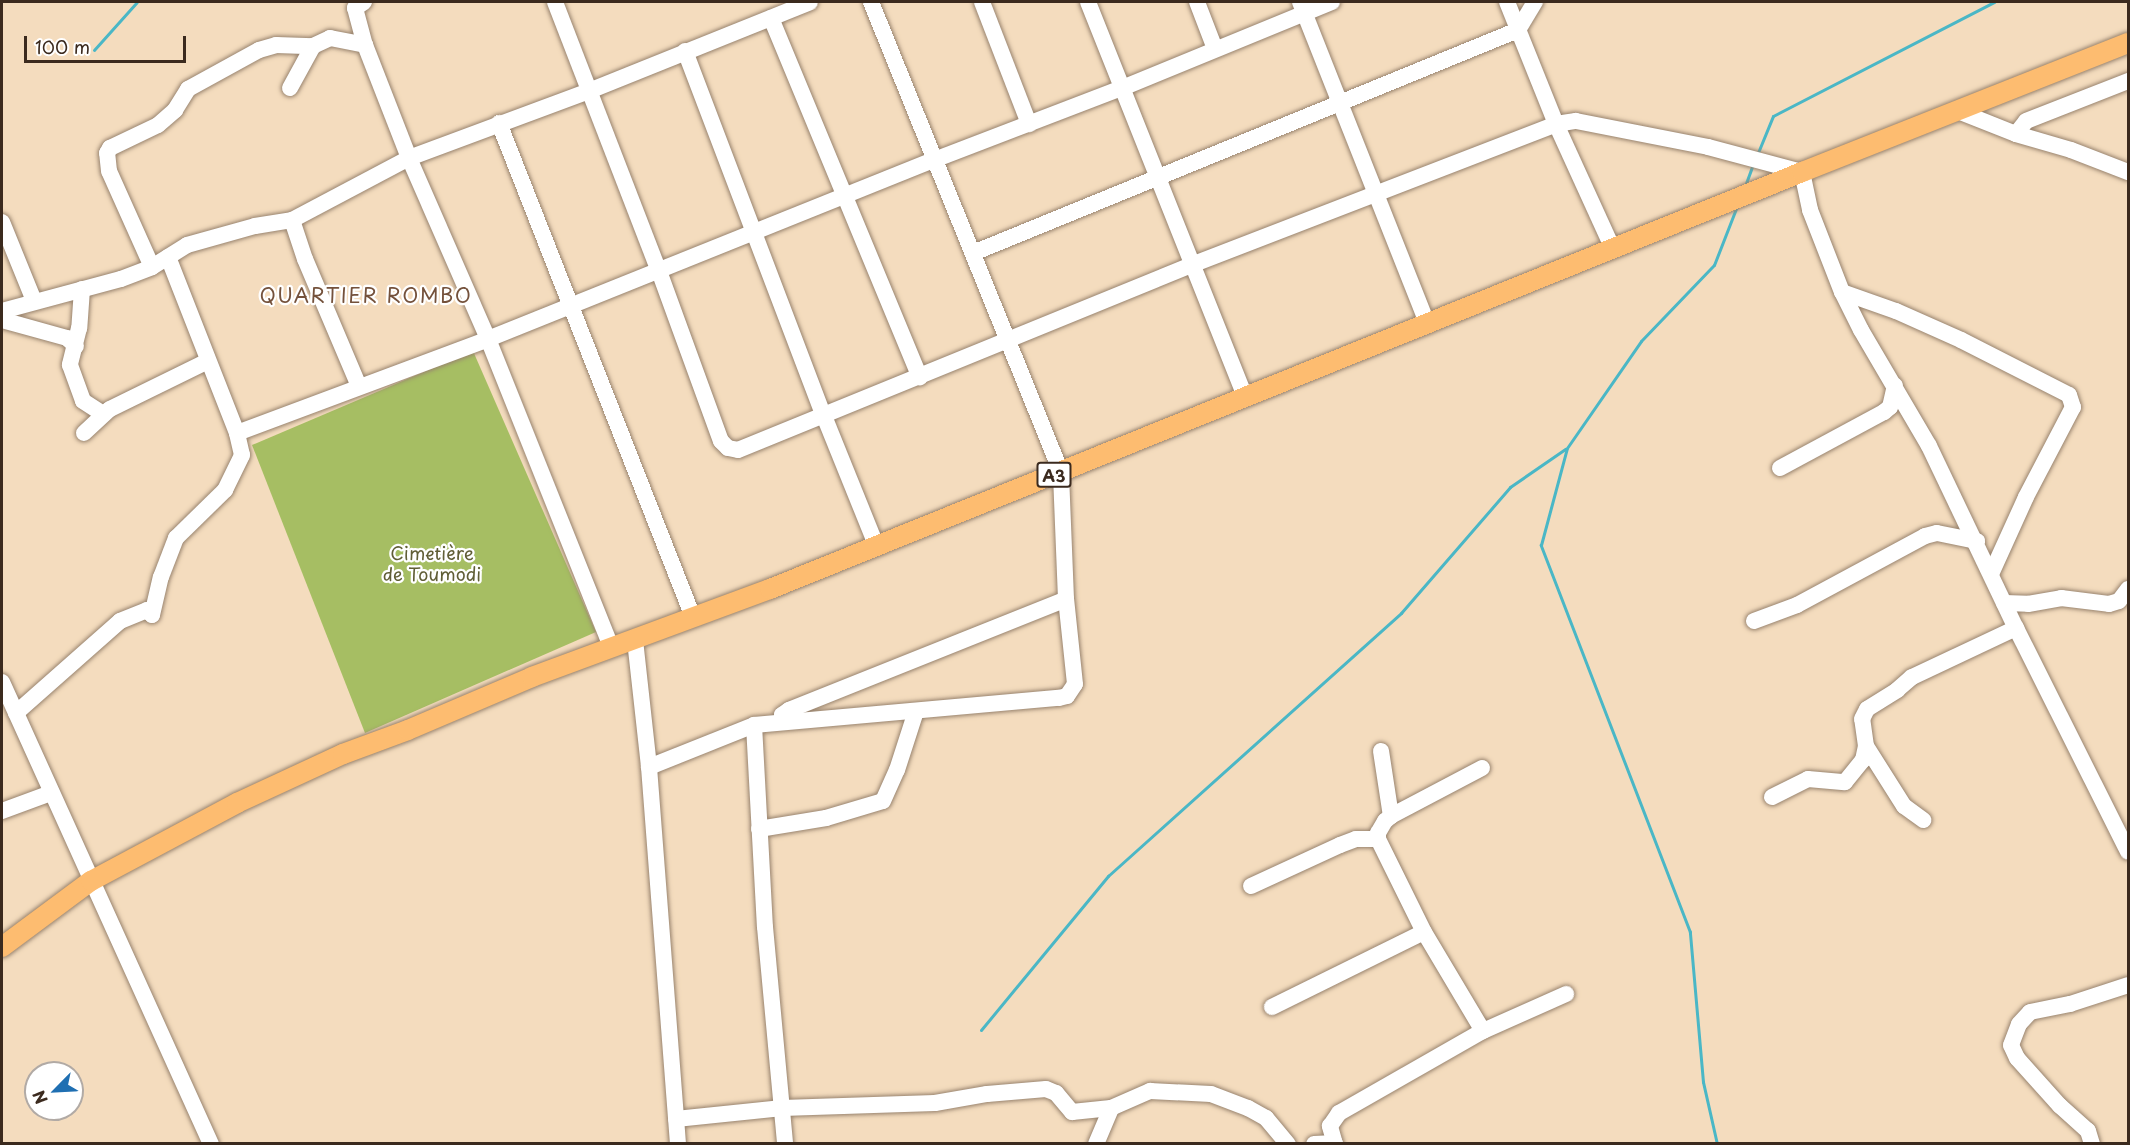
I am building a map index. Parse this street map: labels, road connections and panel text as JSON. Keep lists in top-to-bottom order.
{
  "streets": {
    "main road": ["A3"]
  },
  "districts": ["QUARTIER ROMBO"],
  "parks": ["Cimetière de Toumodi"],
  "scale_bar": "100 m",
  "north": "bottom left"
}
